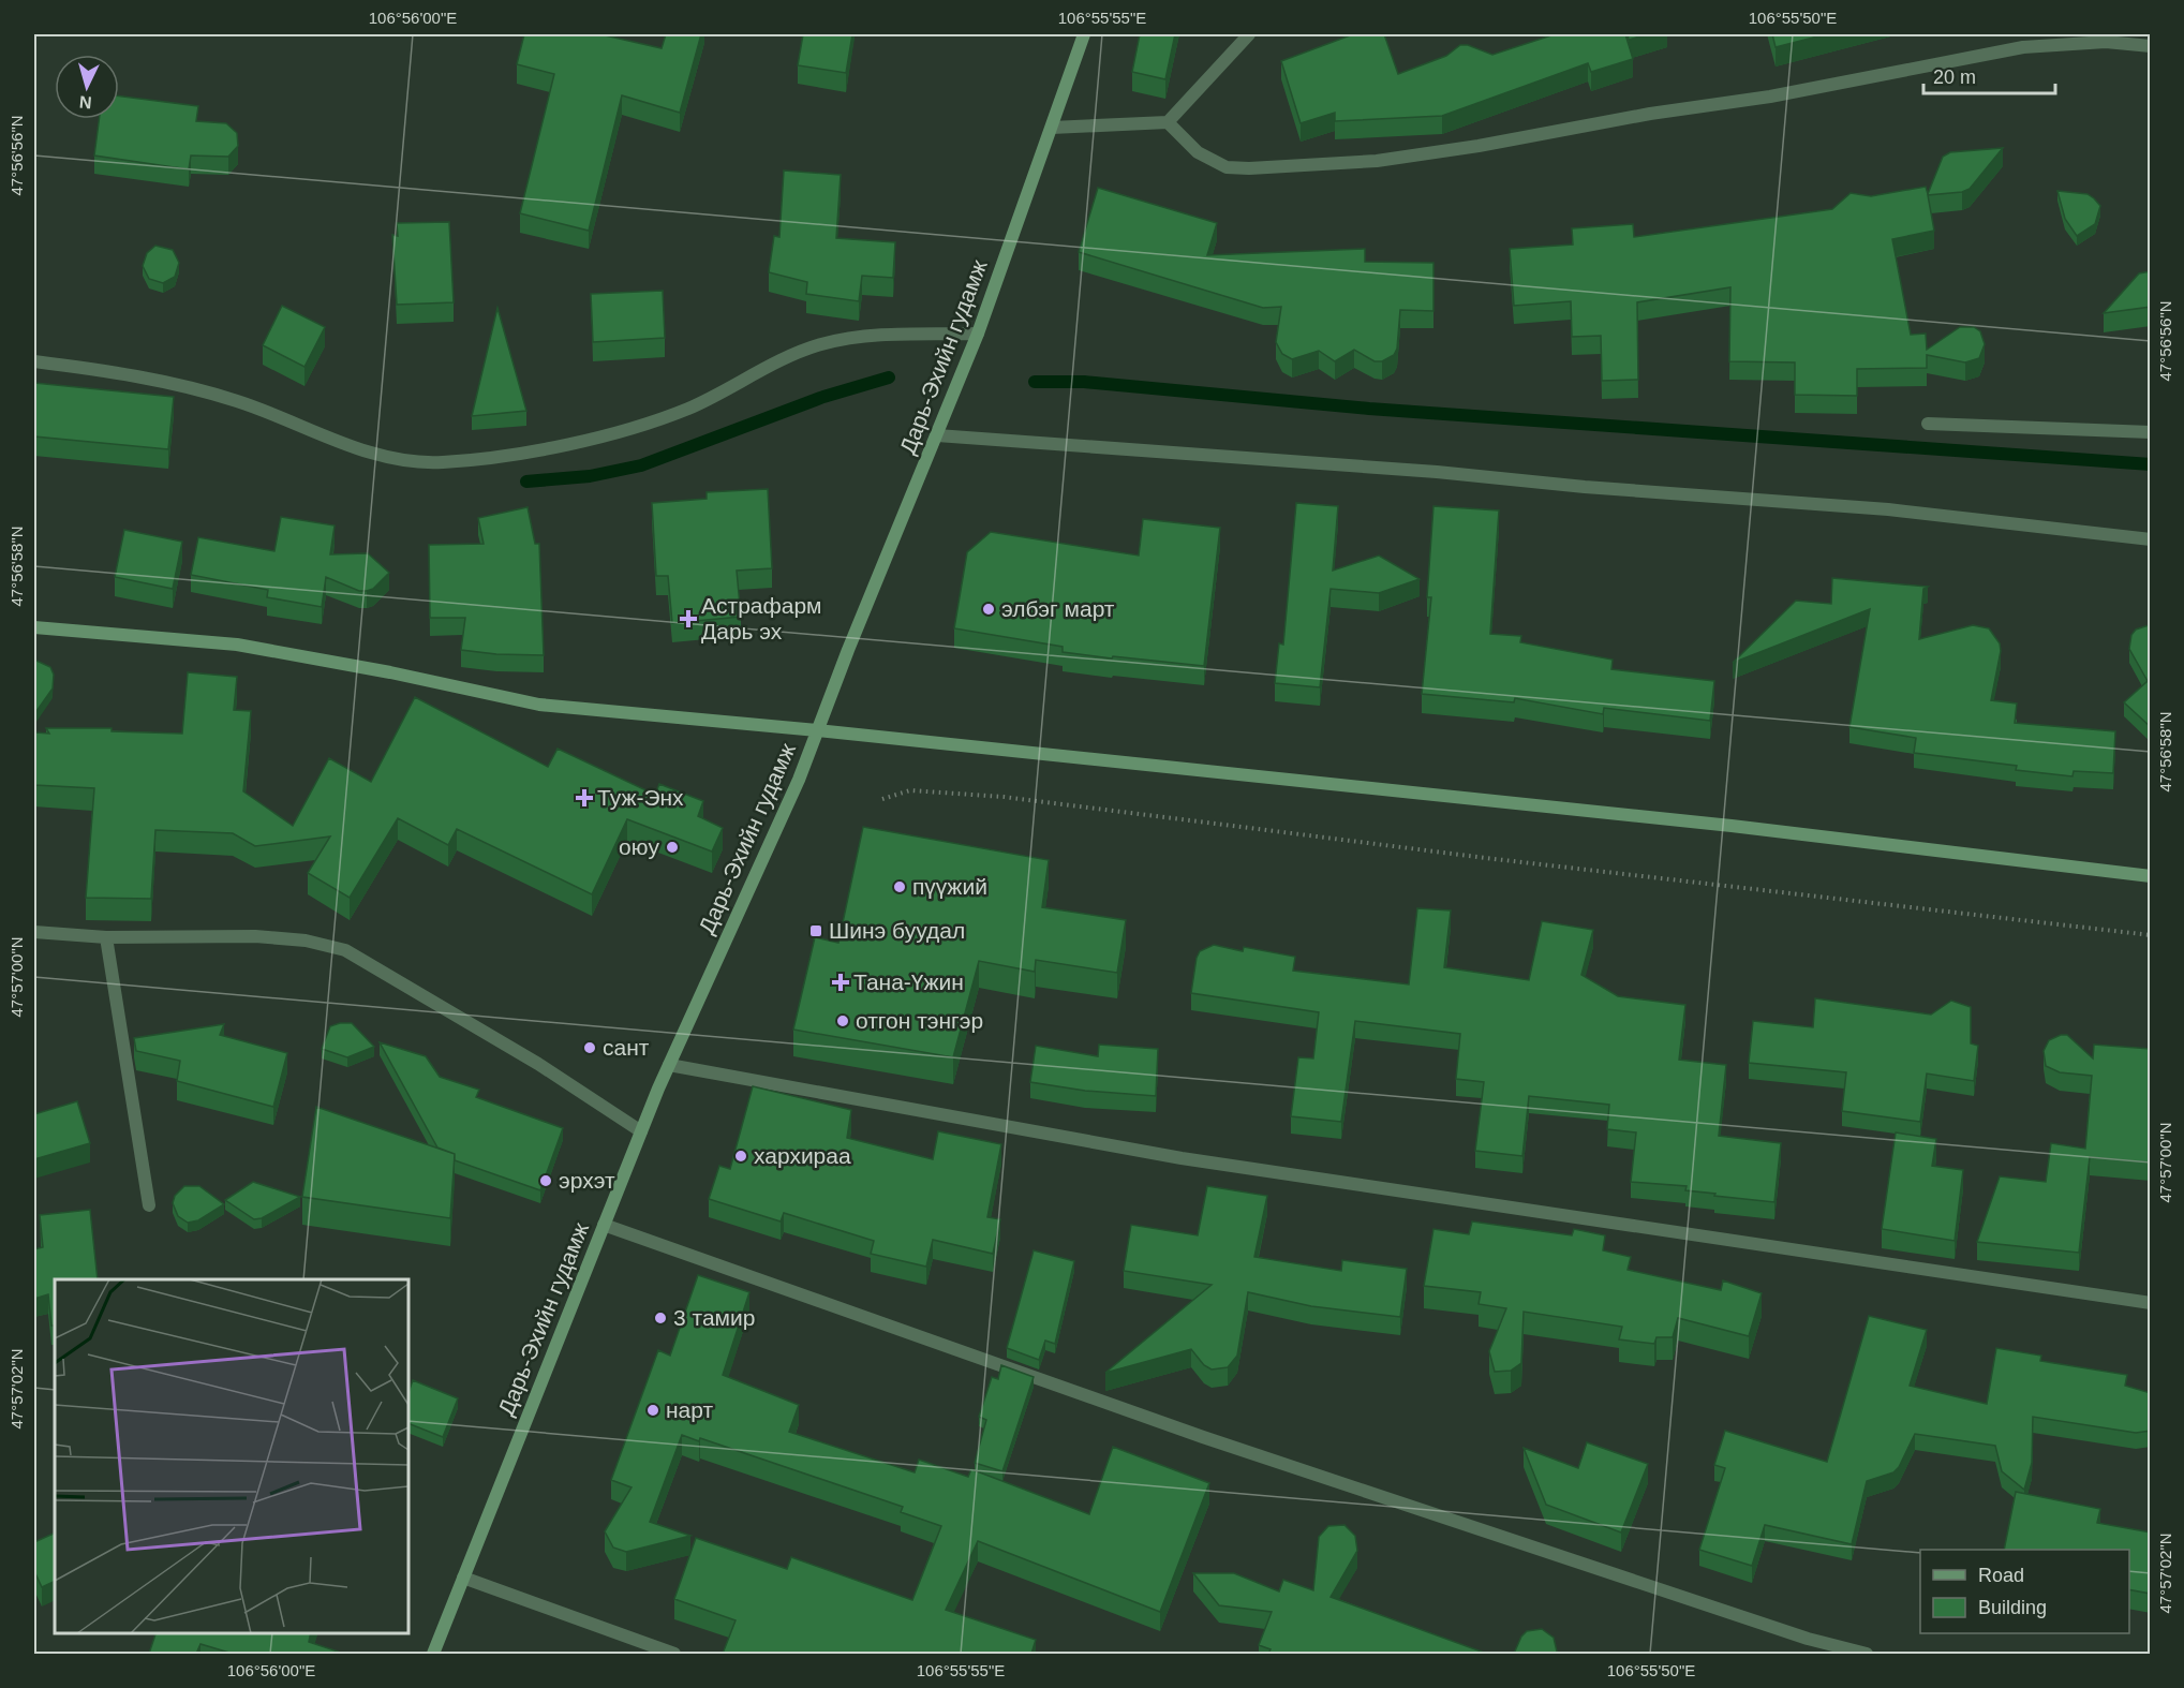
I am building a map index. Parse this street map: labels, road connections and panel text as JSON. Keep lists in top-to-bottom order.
{
  "streets": {
    "main road": ["Дарь-Эхийн гудамж"]
  },
  "places": {
    "other": [
      "элбэг март",
      "оюу",
      "пүүжий",
      "отгон тэнгэр",
      "сант",
      "хархираа",
      "эрхэт",
      "3 тамир",
      "нарт"
    ],
    "health": ["Астрафарм Дарь эх", "Туж-Энх", "Тана-Үжин"],
    "transit": ["Шинэ буудал"]
  },
  "legend": ["Road", "Building"],
  "scale_bar": "20 m",
  "north": "bottom",
  "coordinates": [
    "106°56'00\"E",
    "106°55'55\"E",
    "106°55'50\"E",
    "47°56'56\"N",
    "47°56'58\"N",
    "47°57'00\"N",
    "47°57'02\"N"
  ]
}
